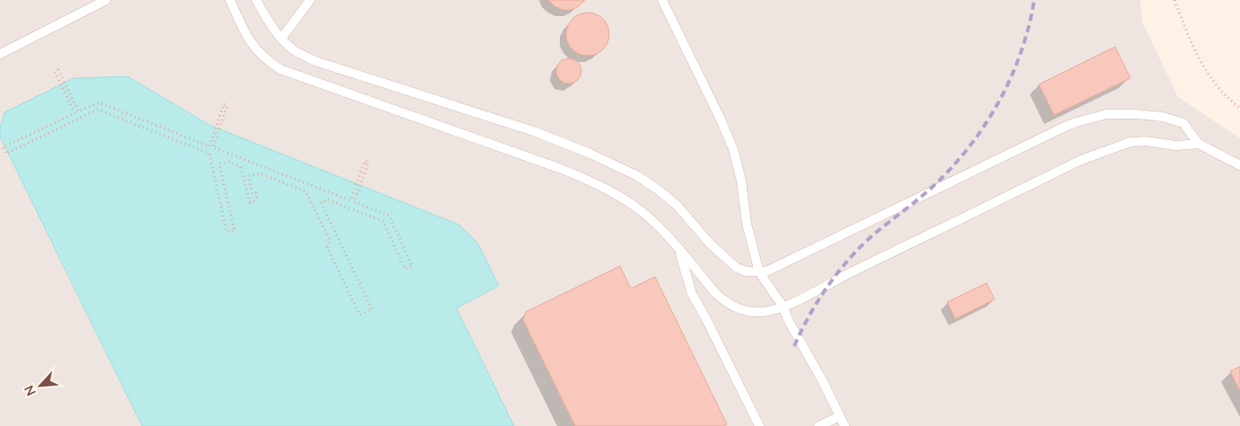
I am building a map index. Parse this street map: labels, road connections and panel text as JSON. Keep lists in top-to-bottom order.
{
  "north": "bottom left"
}
